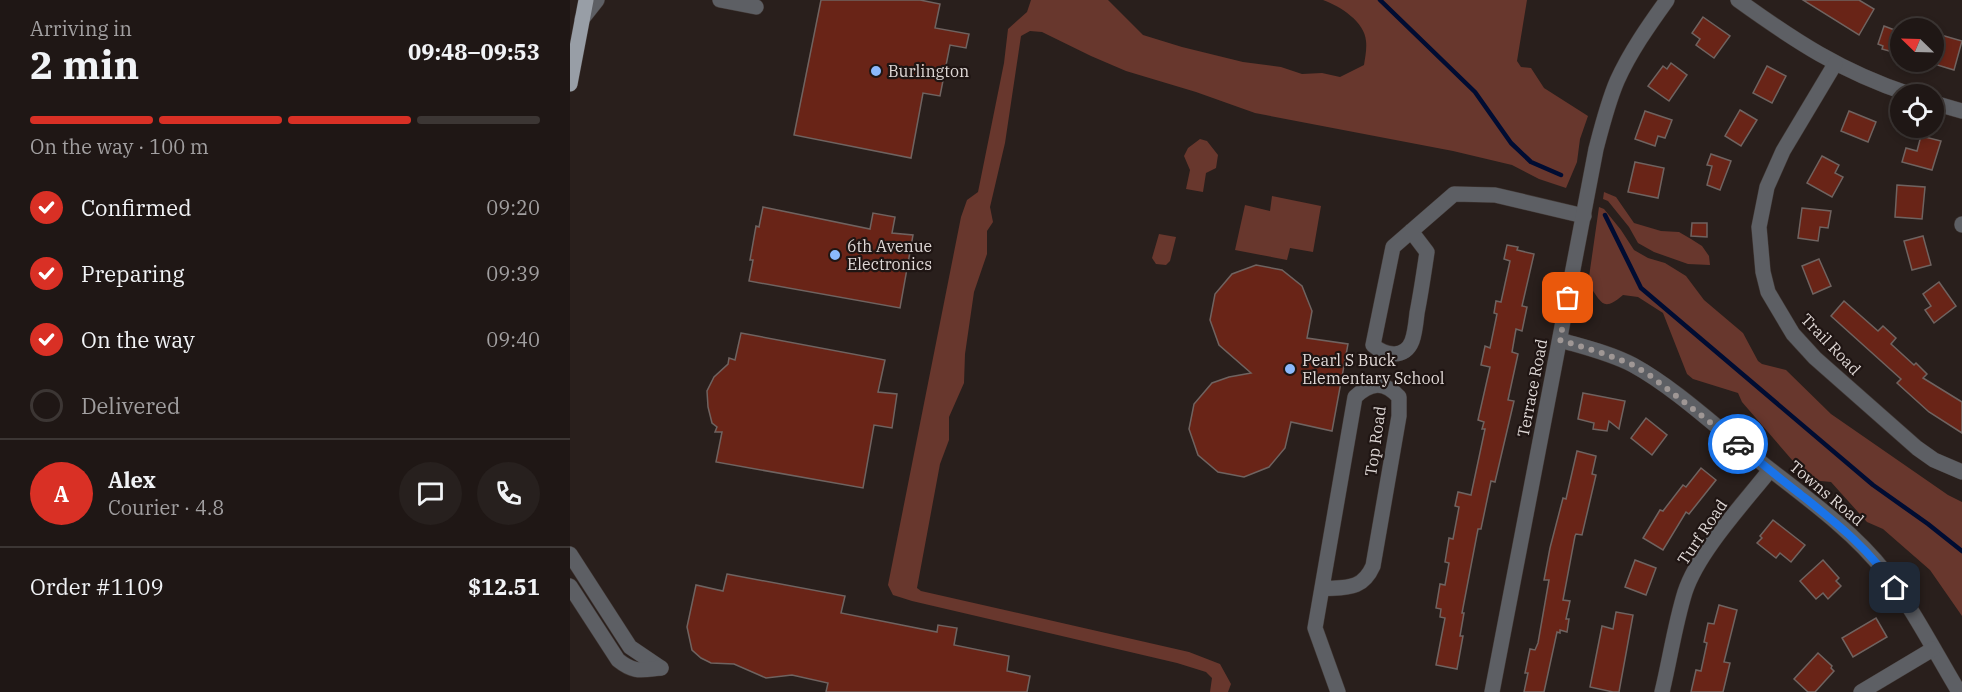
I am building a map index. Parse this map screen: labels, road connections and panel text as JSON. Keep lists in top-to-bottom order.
{
  "streets": {
    "street": [
      "Trail Road",
      "Terrace Road",
      "Top Road",
      "Towns Road",
      "Turf Road"
    ]
  },
  "crossings": [
    ["Terrace Road", "Towns Road"],
    ["Towns Road", "Turf Road"]
  ],
  "places": ["Burlington", "6th Avenue Electronics", "Pearl S Buck Elementary School"],
  "north": "top left",
  "page": {
    "heading": ["2 min", "Arriving in", "09:48–09:53"],
    "panel": [
      "Alex",
      "Courier · 4.8",
      "Order #1109",
      "$12.51"
    ],
    "bar": "On the way · 100 m",
    "list": [
      ["Confirmed", "09:20"],
      ["Preparing", "09:39"],
      ["On the way", "09:40"],
      "Delivered"
    ],
    "round": "A"
  }
}
